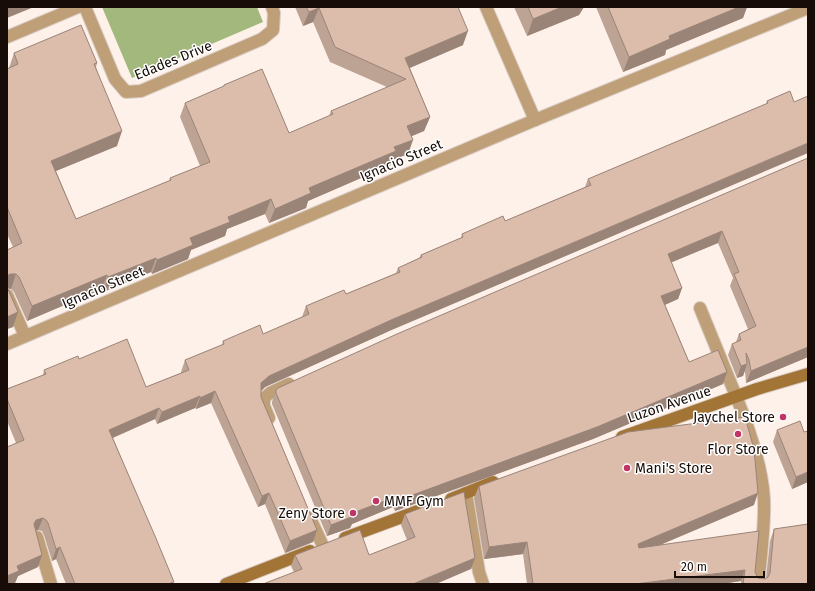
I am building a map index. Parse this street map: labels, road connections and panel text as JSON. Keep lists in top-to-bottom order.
{
  "streets": {
    "main road": ["Luzon Avenue"],
    "street": ["Edades Drive", "Ignacio Street"]
  },
  "places": [
    "Jaychel Store",
    "Flor Store",
    "Mani's Store",
    "MMF Gym",
    "Zeny Store"
  ],
  "scale_bar": "20 m"
}
